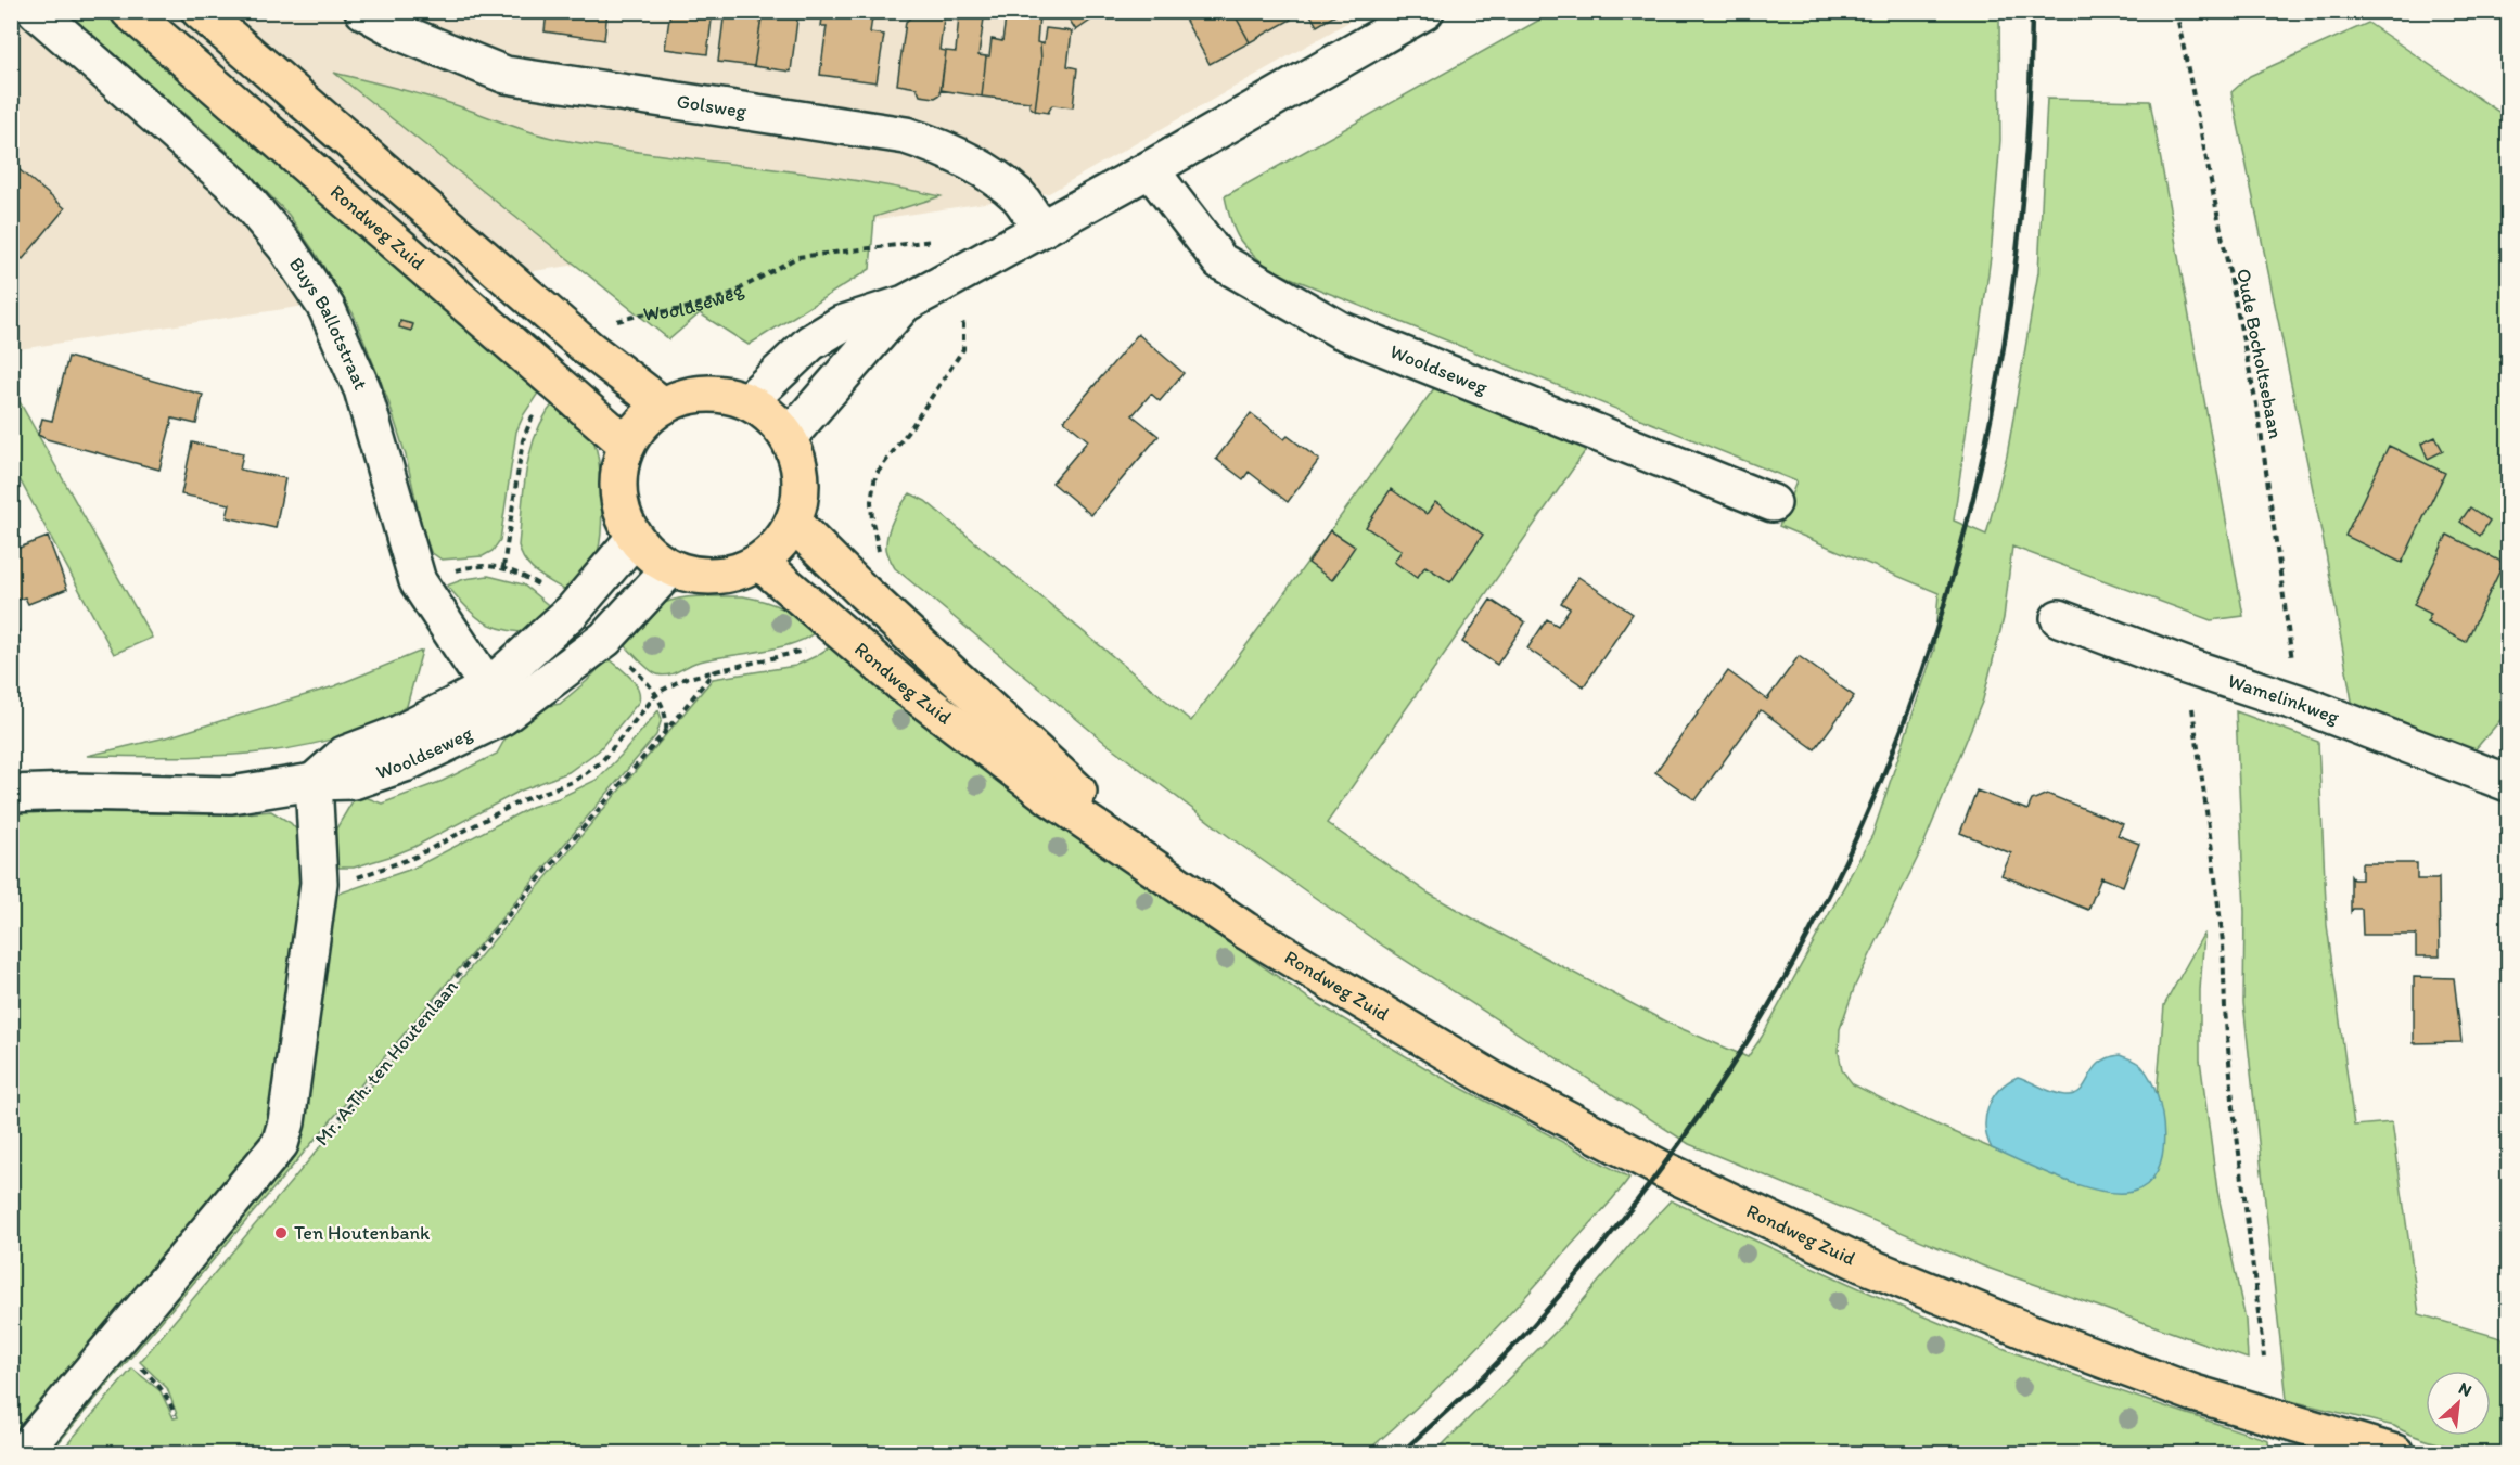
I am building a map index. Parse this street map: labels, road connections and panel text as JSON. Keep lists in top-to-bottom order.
{
  "streets": {
    "main road": ["Rondweg Zuid"],
    "street": [
      "Golsweg",
      "Wooldseweg",
      "Buys Ballotstraat",
      "Wamelinkweg",
      "Mr. A.Th. ten Houtenlaan"
    ],
    "path": ["Oude Bocholtsebaan"]
  },
  "crossings": [
    ["Rondweg Zuid", "Wooldseweg"],
    ["Wooldseweg", "Buys Ballotstraat"],
    ["Wooldseweg", "Mr. A.Th. ten Houtenlaan"],
    ["Oude Bocholtsebaan", "Wamelinkweg"]
  ],
  "places": ["Ten Houtenbank"],
  "north": "top right"
}
